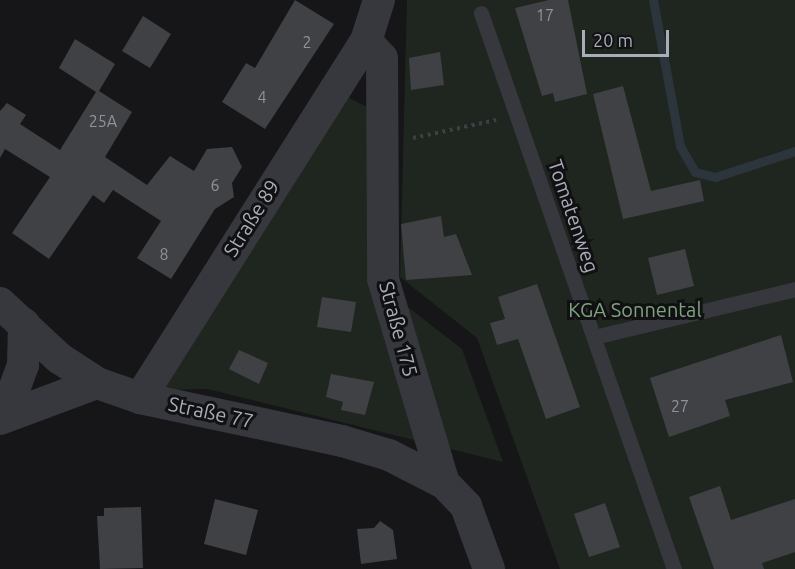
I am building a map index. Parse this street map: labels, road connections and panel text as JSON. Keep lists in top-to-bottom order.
{
  "streets": {
    "street": ["Straße 89", "Straße 175", "Straße 77"],
    "lane": ["Tomatenweg"]
  },
  "crossings": [
    ["Straße 89", "Straße 175"],
    ["Straße 89", "Straße 77"],
    ["Straße 175", "Straße 77"]
  ],
  "parks": ["KGA Sonnental"],
  "house_numbers": [
    "17",
    "2",
    "4",
    "25A",
    "6",
    "8",
    "27"
  ],
  "scale_bar": "20 m"
}
